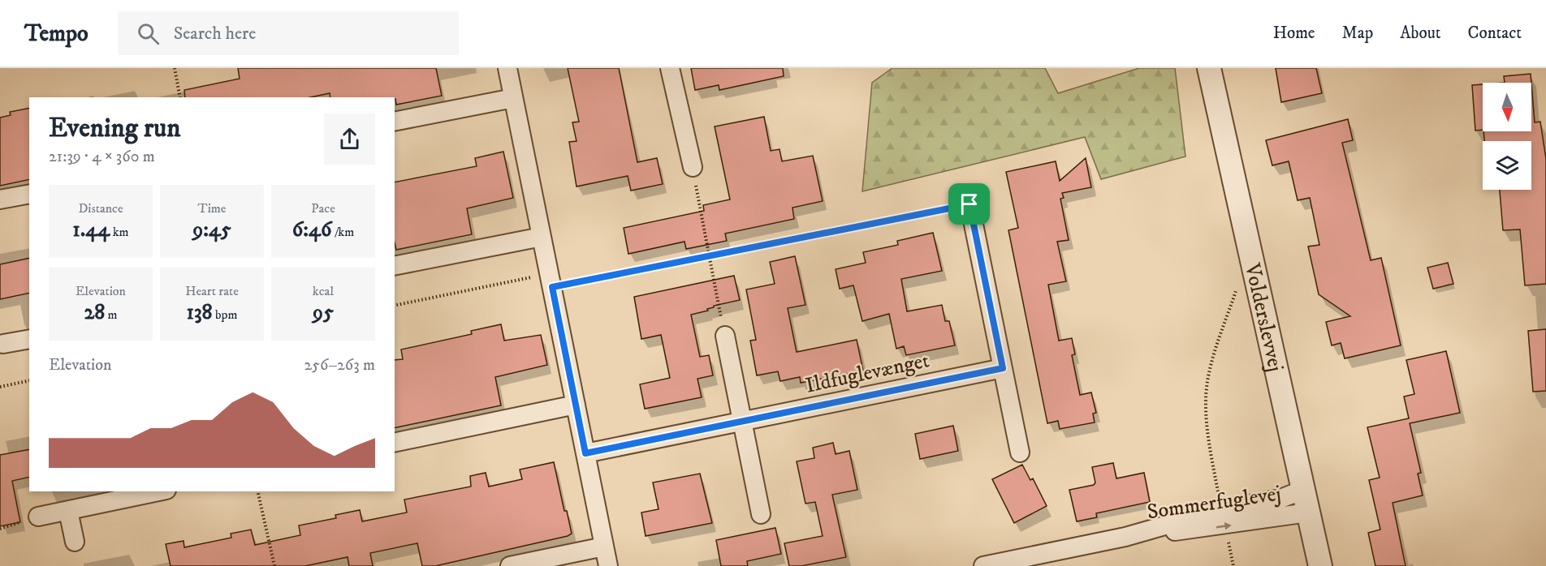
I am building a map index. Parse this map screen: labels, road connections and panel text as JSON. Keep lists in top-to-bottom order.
{
  "streets": {
    "street": ["Volderslevvej", "Ildfuglevænget", "Sommerfuglevej"]
  },
  "crossings": [
    ["Volderslevvej", "Sommerfuglevej"]
  ],
  "north": "bottom",
  "page": {
    "header": "Tempo",
    "search": "Search here",
    "nav": [
      "Home",
      "Map",
      "About",
      "Contact"
    ],
    "heading": ["Evening run", "21:39 · 4 × 360 m"],
    "stats": [
      ["Distance", "1.44 km"],
      ["Time", "9:45"],
      ["Pace", "6:46 /km"],
      ["Elevation", "28 m"],
      ["Heart rate", "138 bpm"],
      ["kcal", "95"]
    ],
    "chart": ["Elevation", "256–263 m"]
  }
}
